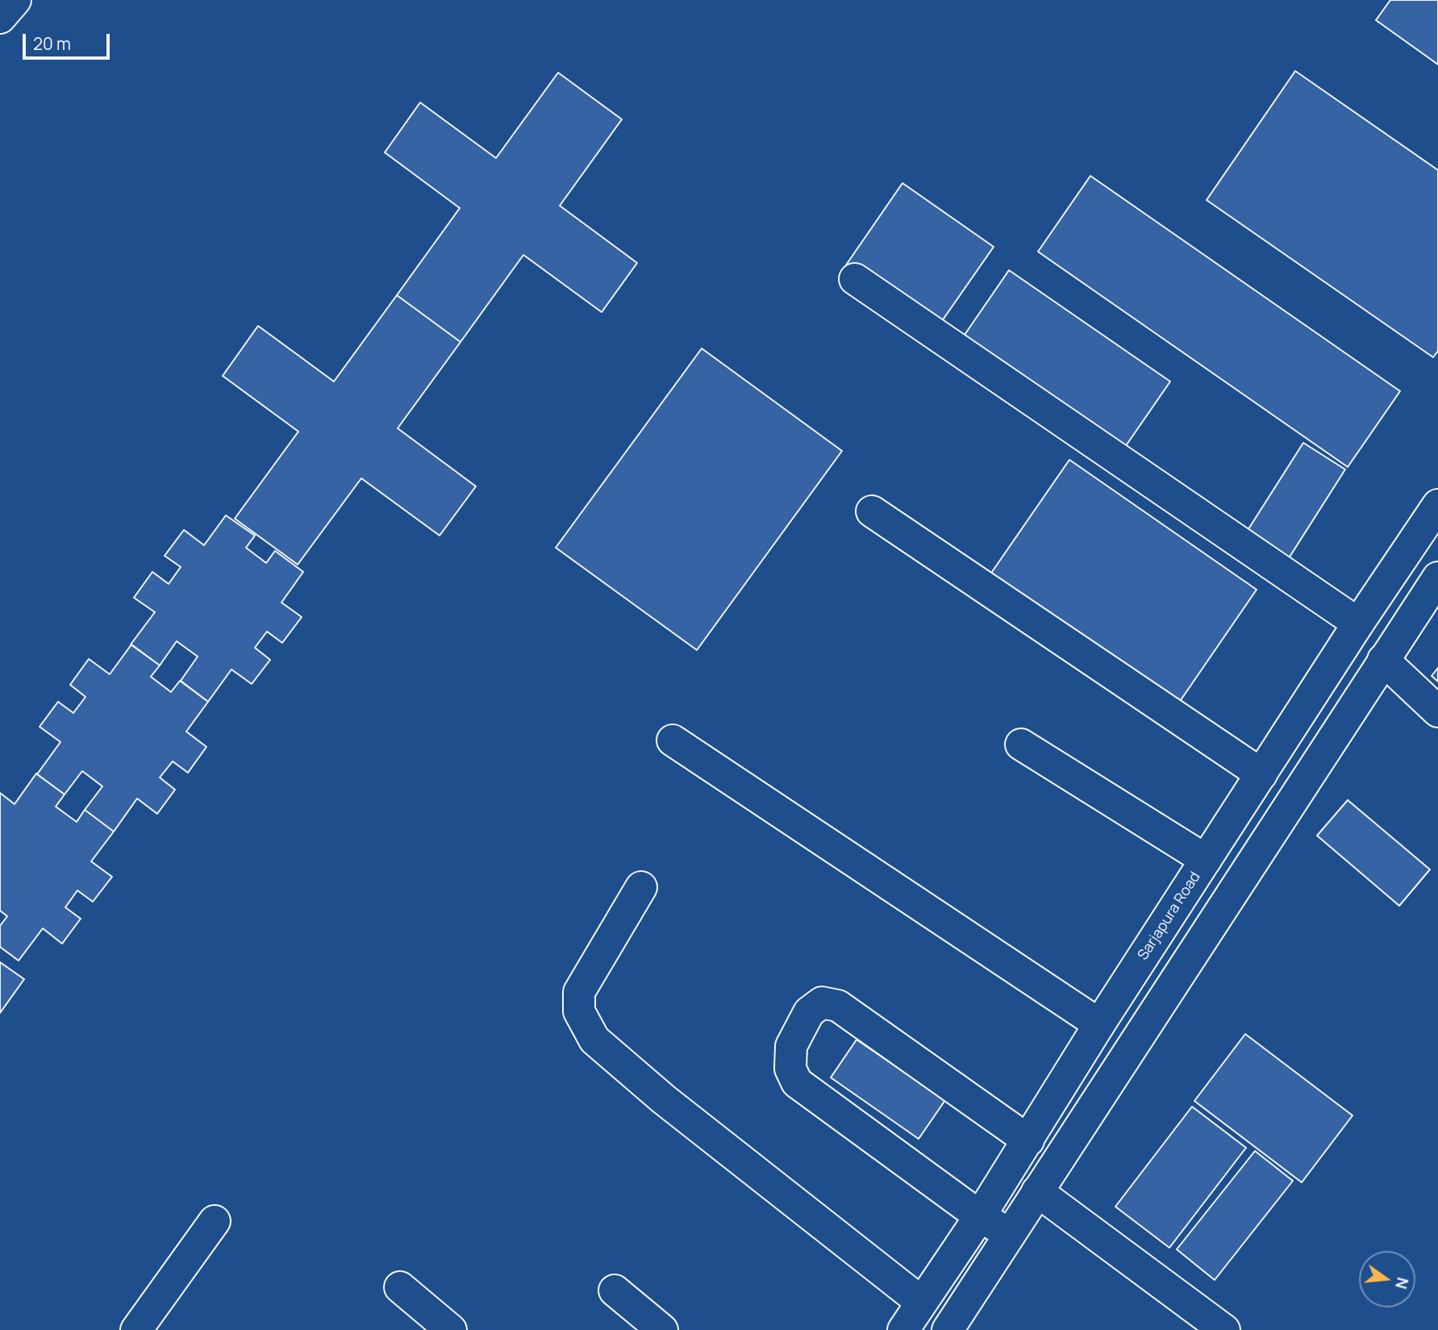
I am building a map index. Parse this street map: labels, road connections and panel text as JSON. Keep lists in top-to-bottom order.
{
  "streets": {
    "main road": ["Sarjapura Road"]
  },
  "scale_bar": "20 m",
  "north": "right"
}
